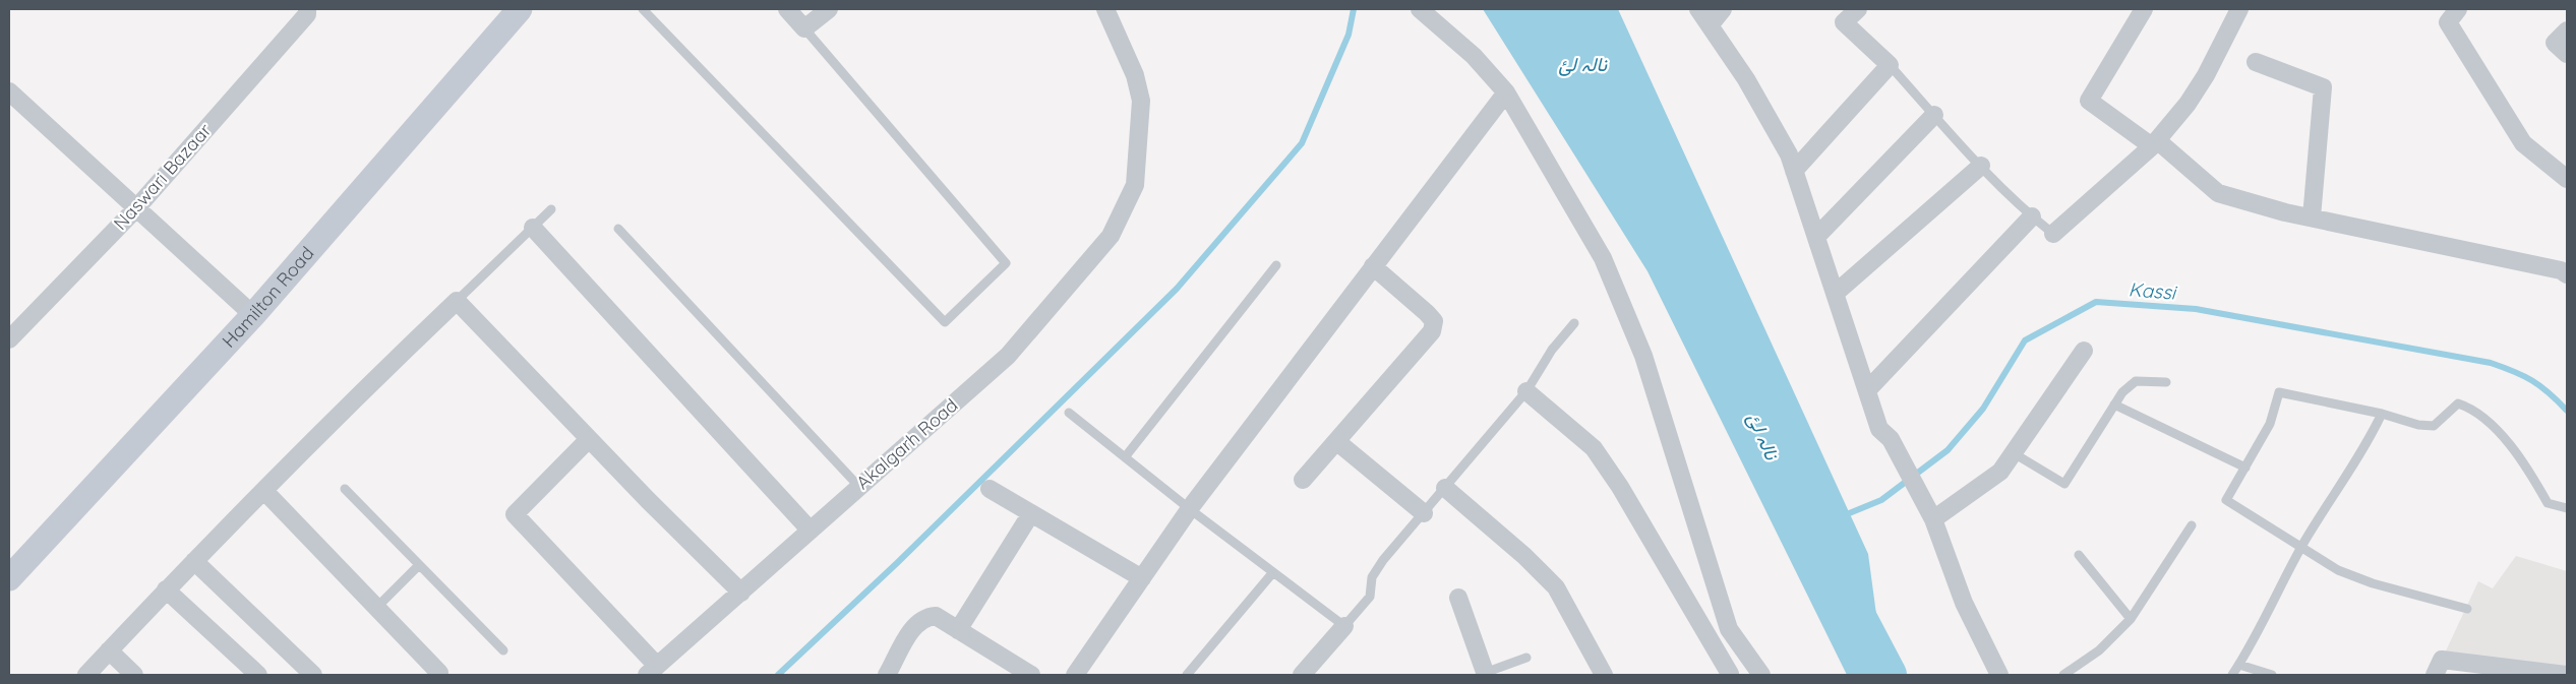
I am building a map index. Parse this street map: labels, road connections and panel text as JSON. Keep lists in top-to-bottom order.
{
  "streets": {
    "street": ["Naswari Bazaar", "Hamilton Road", "Akalgarh Road"]
  },
  "water": ["نالہ لئ", "Kassi"]
}
